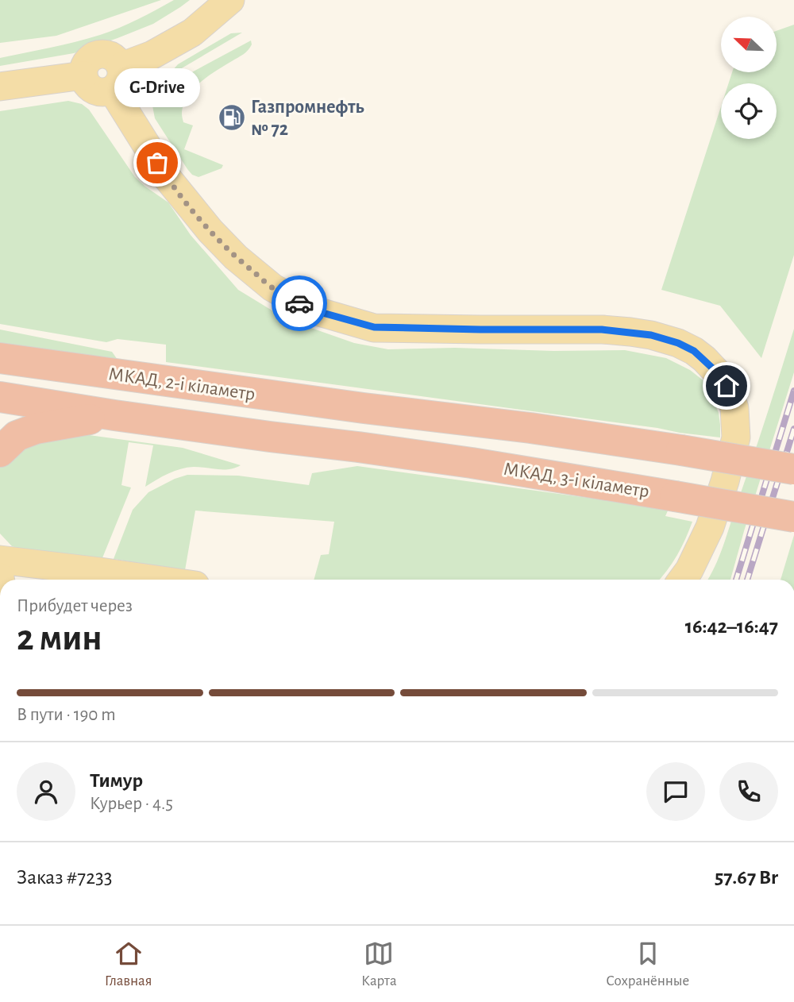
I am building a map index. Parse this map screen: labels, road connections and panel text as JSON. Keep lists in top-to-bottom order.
{
  "streets": {
    "highway": ["МКАД, 2-і кіламетр", "МКАД, 3-і кіламетр"]
  },
  "crossings": [
    ["МКАД, 2-і кіламетр", "МКАД, 3-і кіламетр"]
  ],
  "places": {
    "fuel station": ["Газпромнефть № 72"],
    "other": ["G-Drive"]
  },
  "north": "top left",
  "page": {
    "bubble": "G-Drive",
    "heading": ["2 мин", "Прибудет через", "16:42–16:47"],
    "panel": [
      "Тимур",
      "Курьер · 4.5",
      "Заказ #7233",
      "57.67 Br"
    ],
    "bar": "В пути · 190 m",
    "tabs": ["Главная", "Карта", "Сохранённые"]
  }
}
